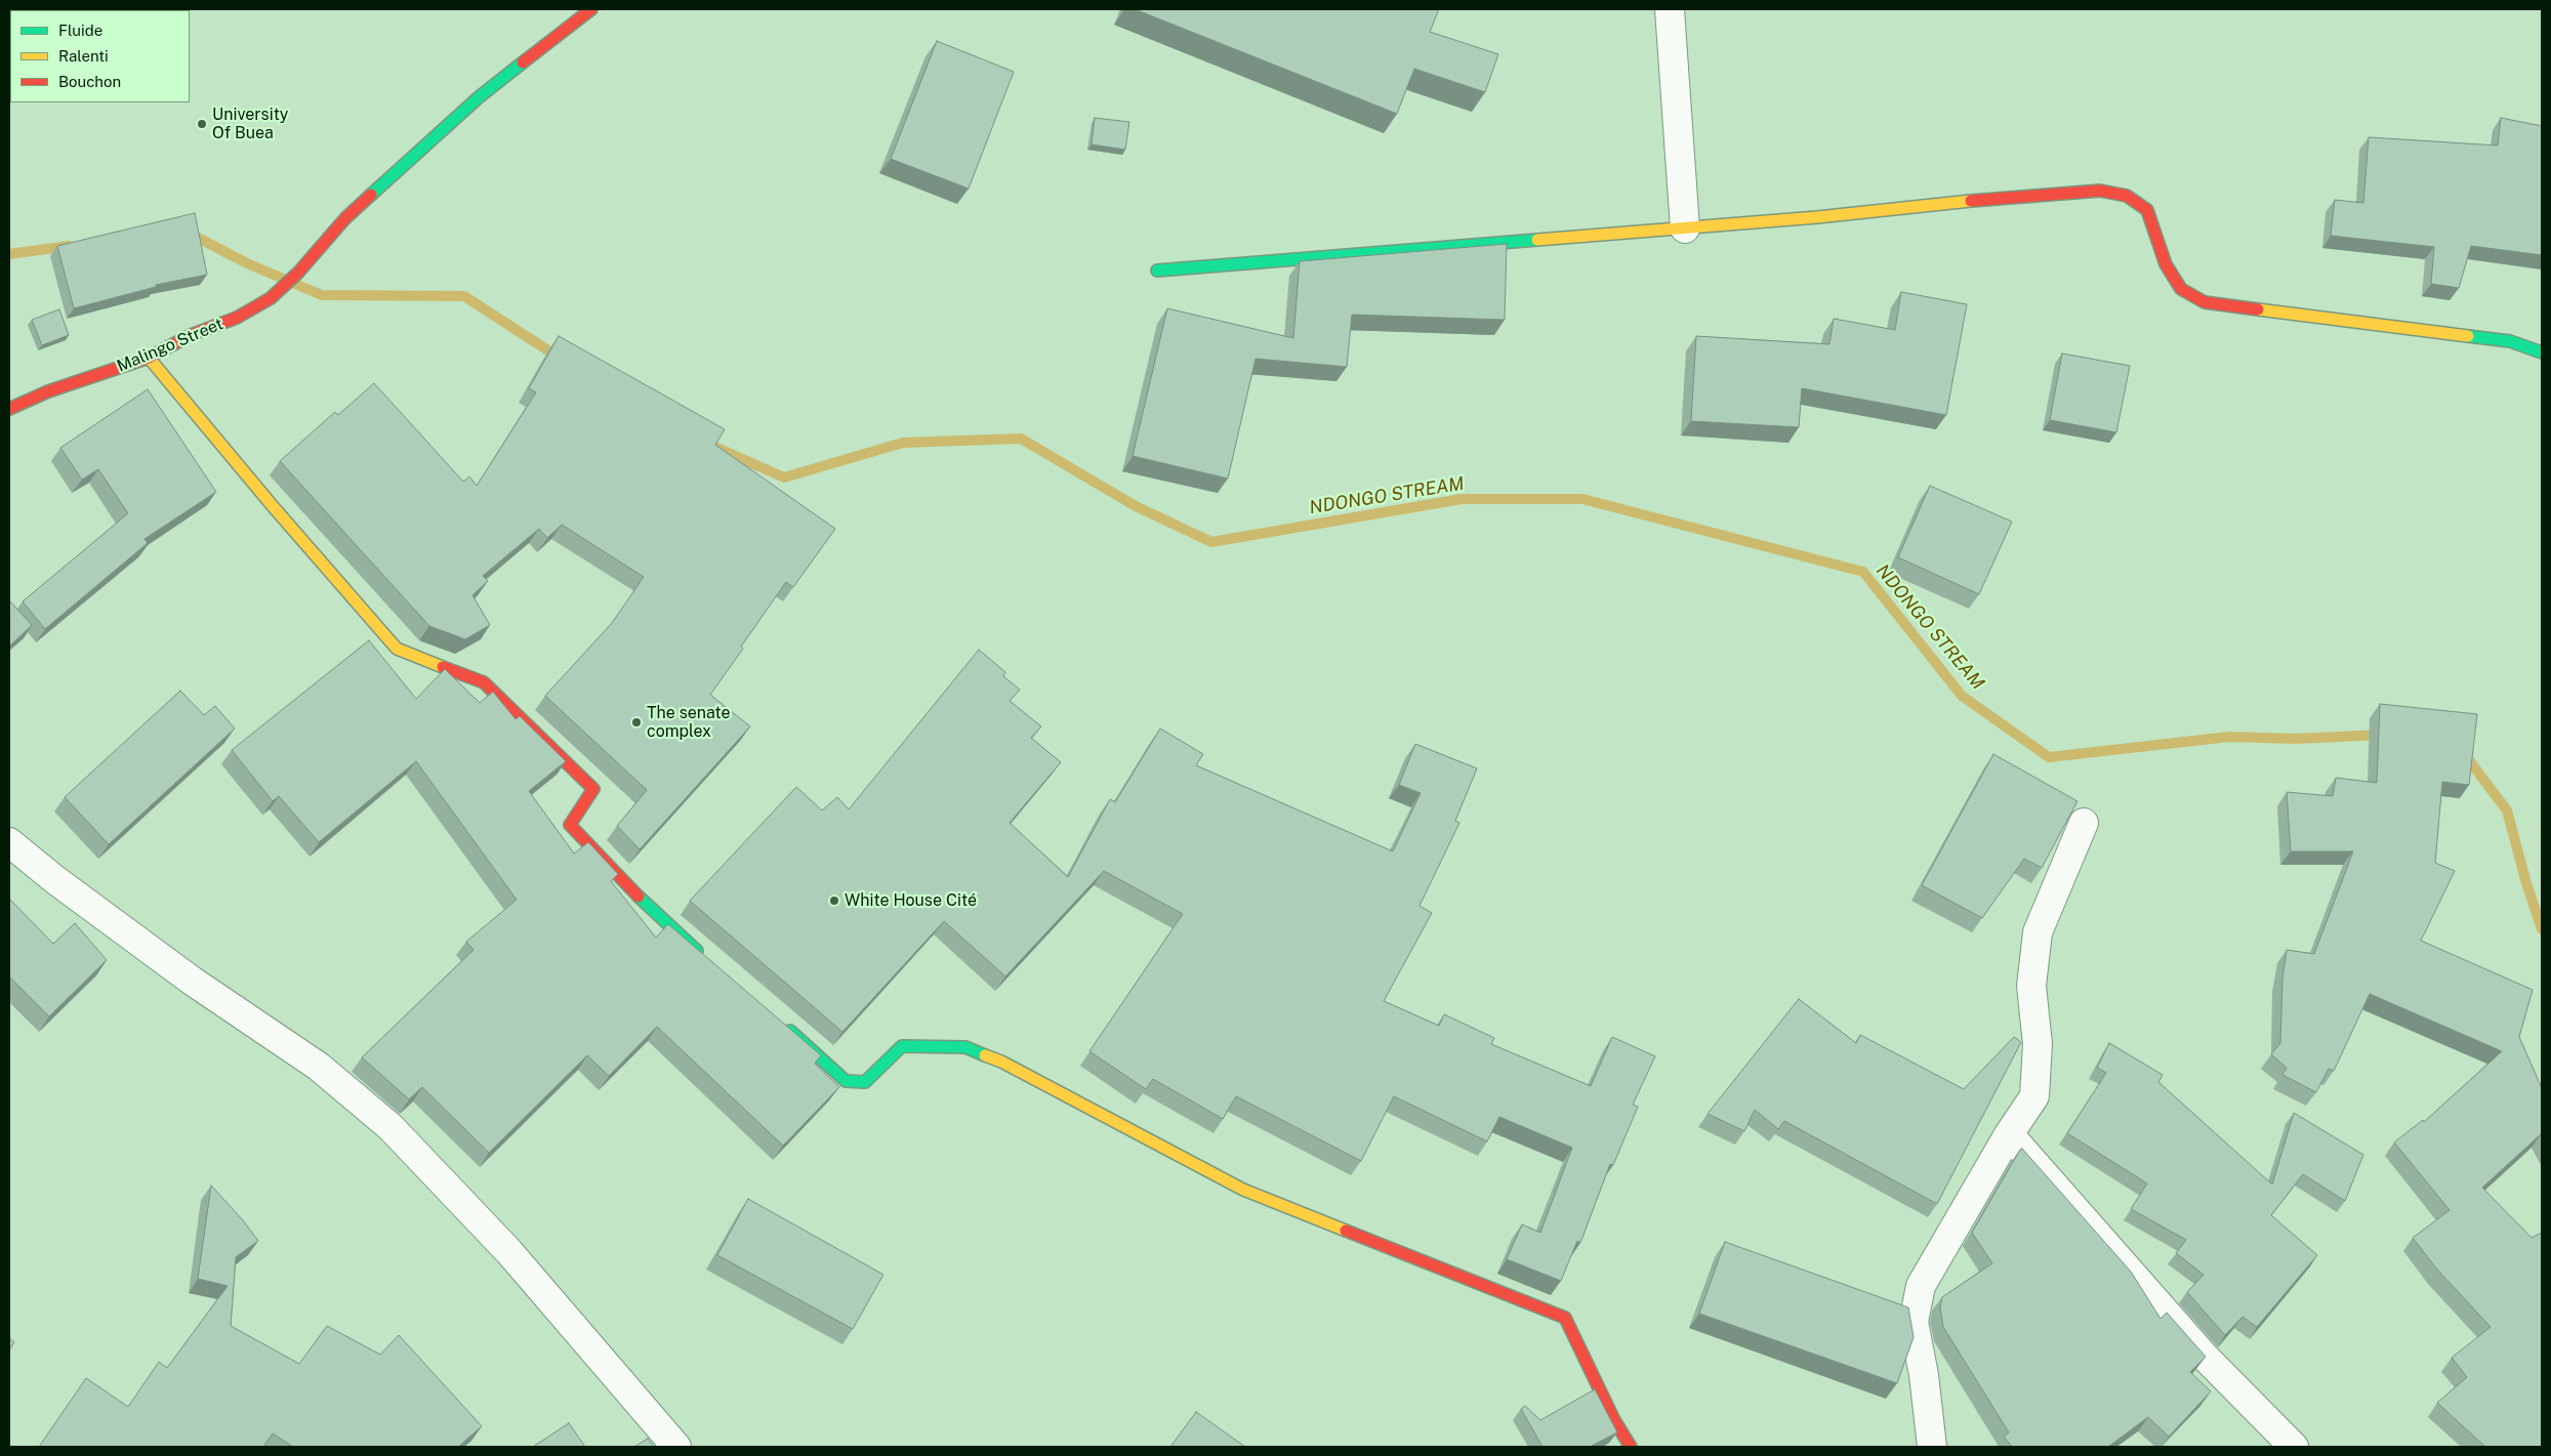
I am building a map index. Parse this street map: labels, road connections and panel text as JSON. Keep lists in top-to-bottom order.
{
  "streets": {
    "street": ["Malingo Street"]
  },
  "water": ["NDONGO STREAM"],
  "places": ["University Of Buea", "The senate complex", "White House Cité"],
  "legend": ["Fluide", "Ralenti", "Bouchon"]
}
